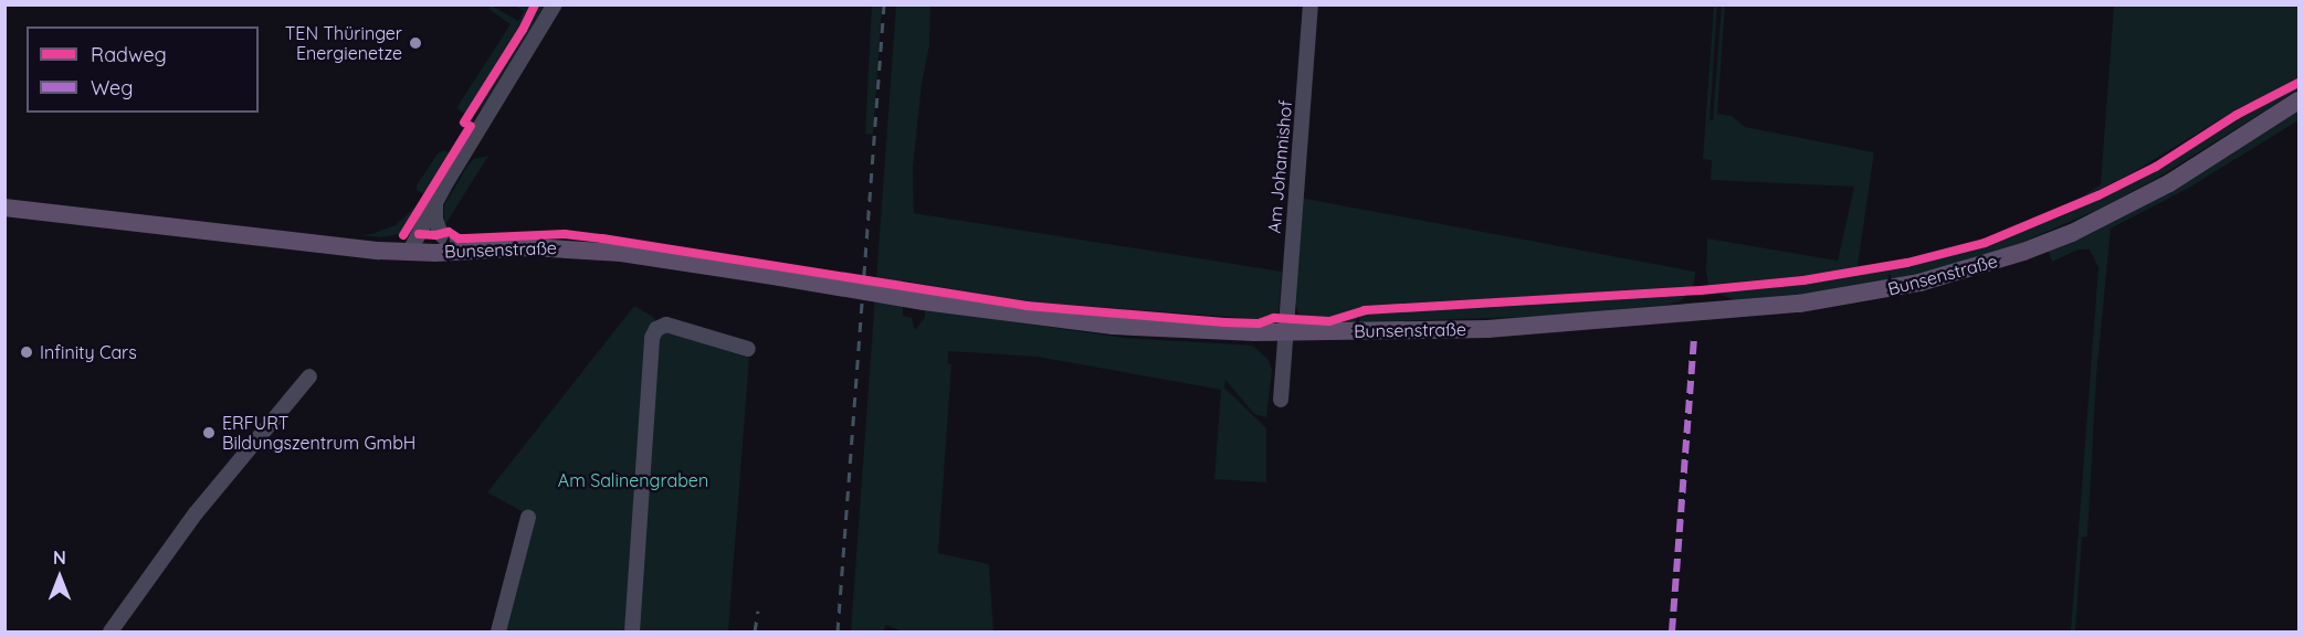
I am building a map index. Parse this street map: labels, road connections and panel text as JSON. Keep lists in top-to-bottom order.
{
  "streets": {
    "main road": ["Bunsenstraße"],
    "street": ["Am Johannishof"]
  },
  "crossings": [
    ["Am Johannishof", "Bunsenstraße"]
  ],
  "parks": ["Am Salinengraben"],
  "places": ["TEN Thüringer Energienetze", "Infinity Cars", "ERFURT Bildungszentrum GmbH"],
  "legend": ["Radweg", "Weg"],
  "north": "top"
}
